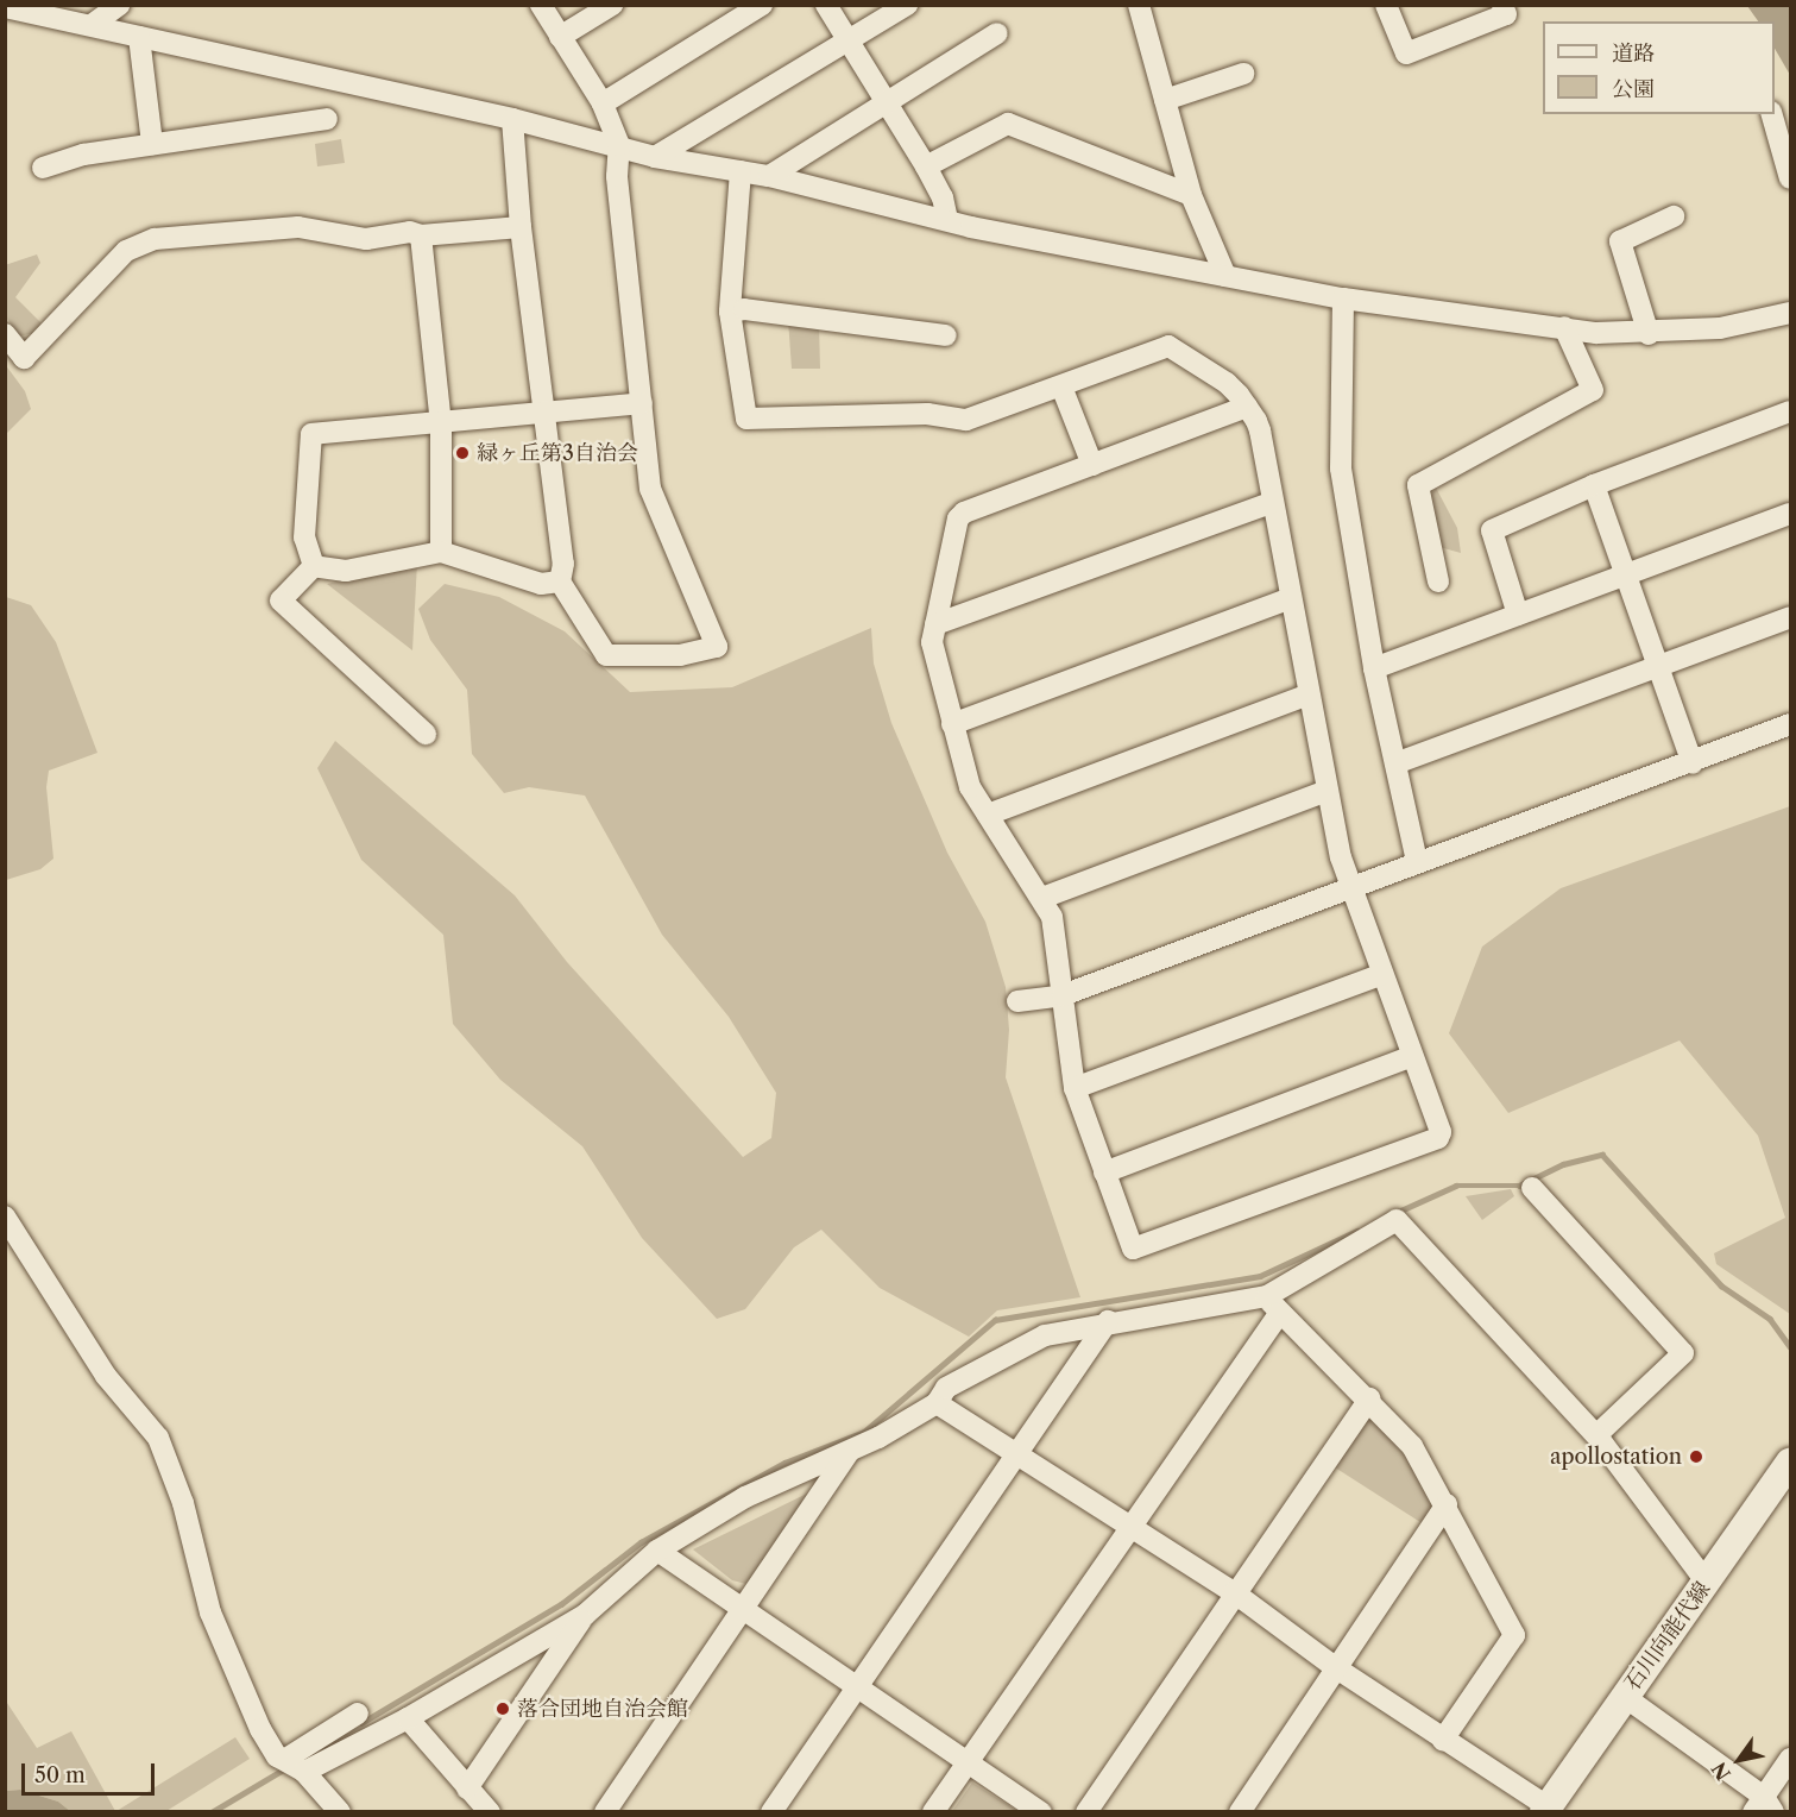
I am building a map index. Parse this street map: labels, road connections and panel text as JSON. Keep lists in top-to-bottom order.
{
  "streets": {
    "main road": ["石川向能代線"]
  },
  "places": ["緑ヶ丘第3自治会", "apollostation", "落合団地自治会館"],
  "legend": ["道路", "公園"],
  "scale_bar": "50 m",
  "north": "bottom left"
}
